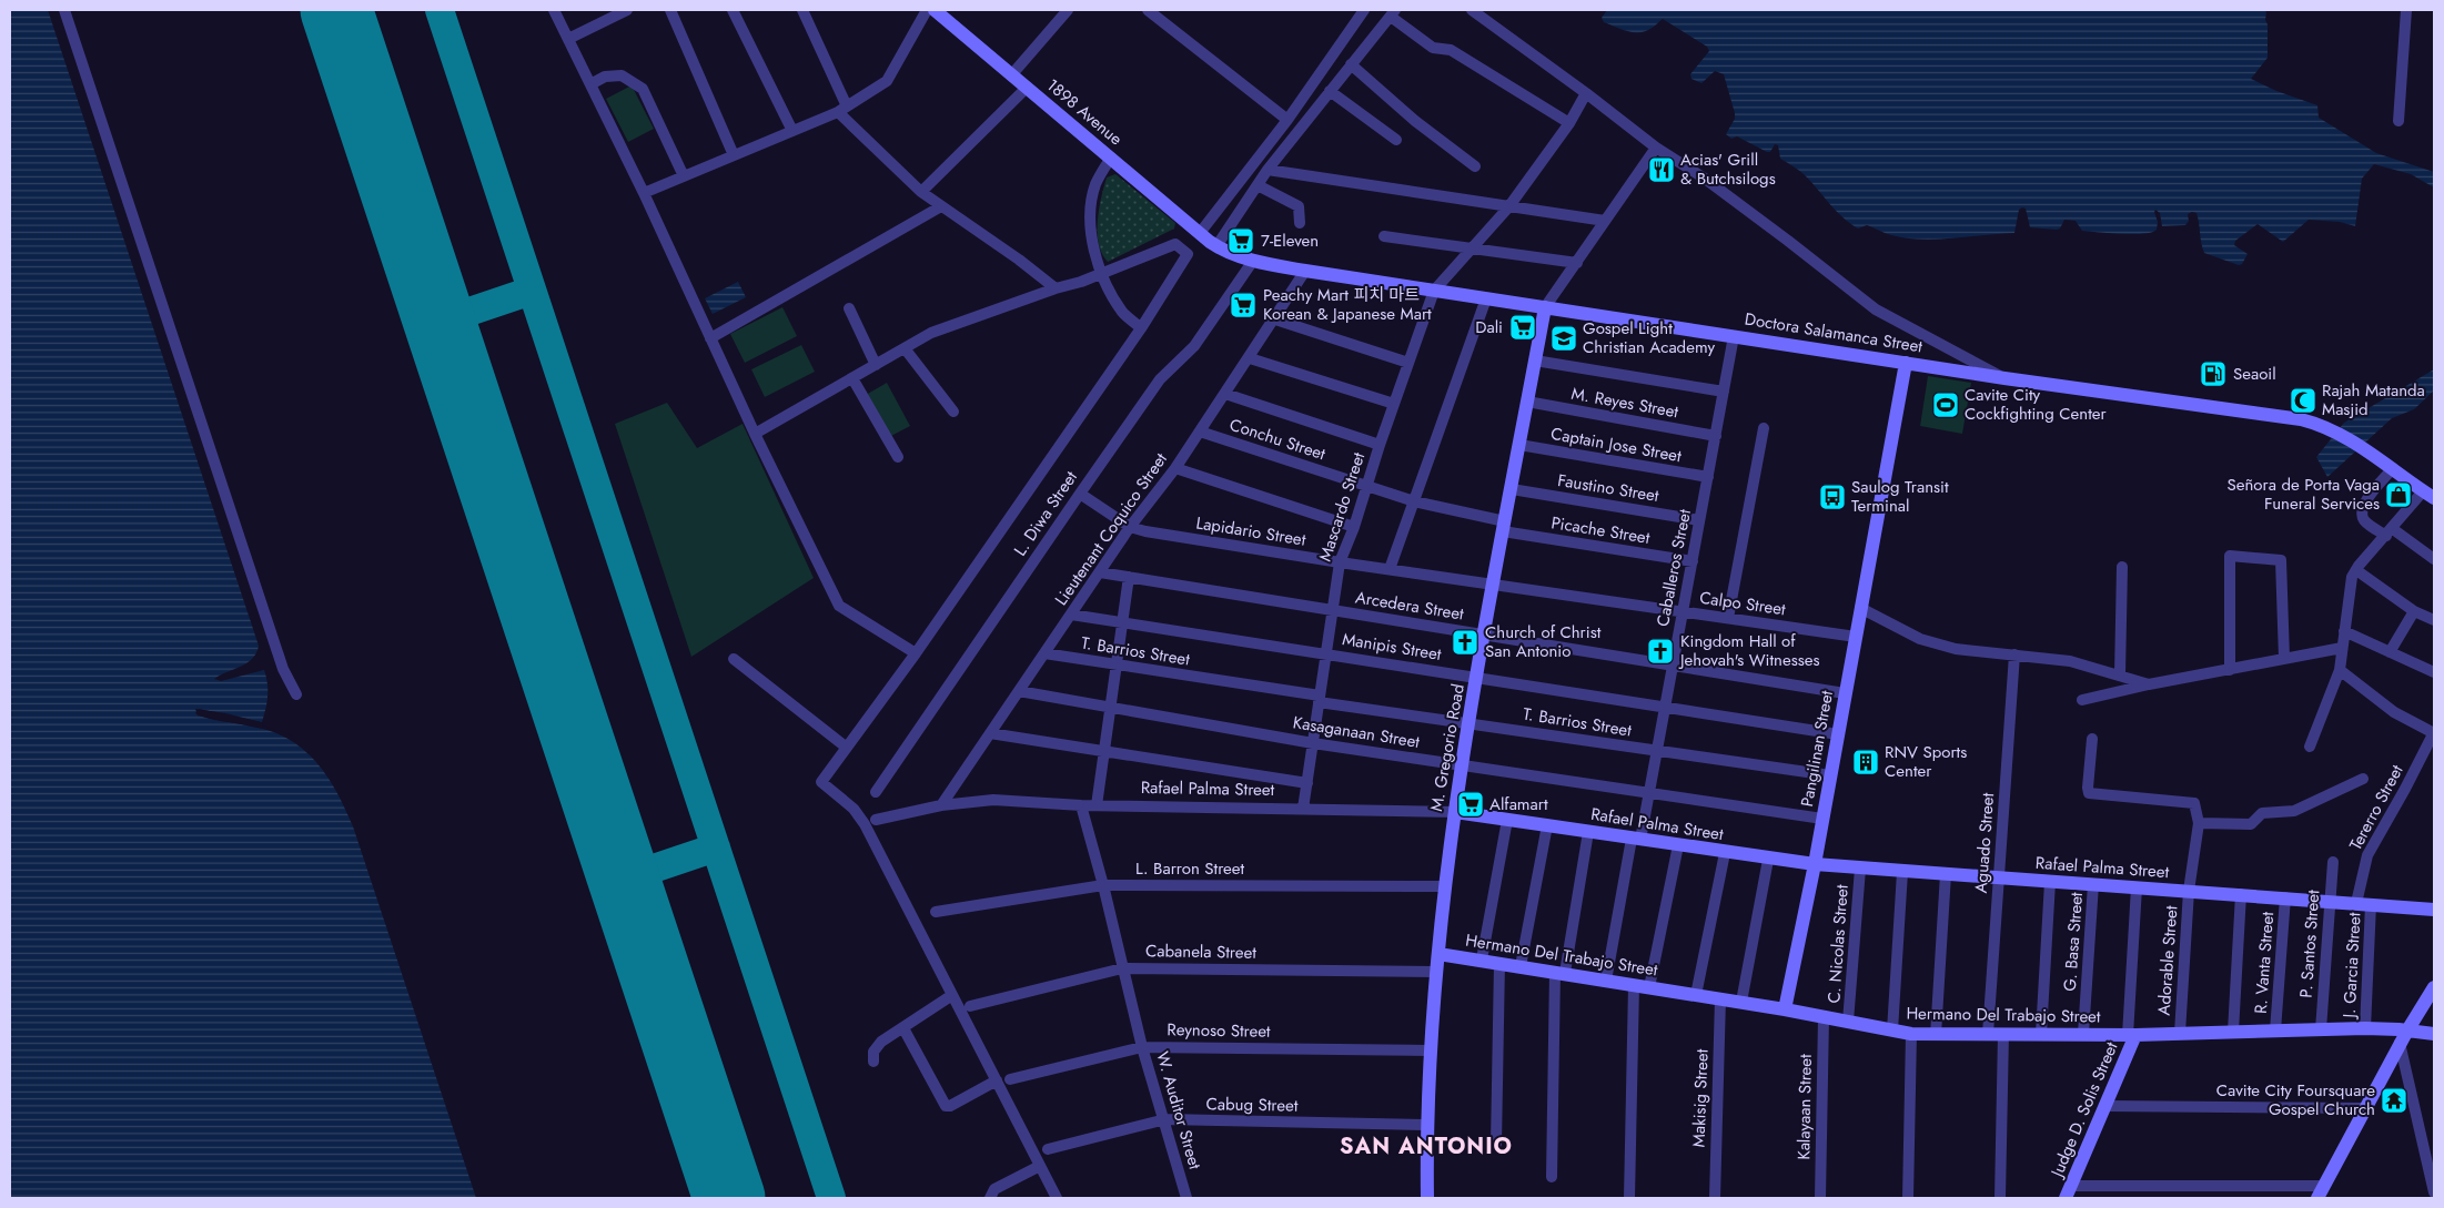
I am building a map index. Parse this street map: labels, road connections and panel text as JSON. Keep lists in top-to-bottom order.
{
  "streets": {
    "street": [
      "1898 Avenue",
      "Doctora Salamanca Street",
      "M. Reyes Street",
      "Conchu Street",
      "Captain Jose Street",
      "Faustino Street",
      "Mascardo Street",
      "L. Diwa Street",
      "Lieutenant Coquico Street",
      "Picache Street",
      "Lapidario Street",
      "Caballeros Street",
      "Calpo Street",
      "Arcedera Street",
      "Manipis Street",
      "T. Barrios Street",
      "Kasaganaan Street",
      "M. Gregorio Road",
      "Pangilinan Street",
      "Rafael Palma Street",
      "Tererro Street",
      "Aguado Street",
      "L. Barron Street",
      "G. Basa Street",
      "C. Nicolas Street",
      "P. Santos Street",
      "Cabanela Street",
      "Hermano Del Trabajo Street",
      "Adorable Street",
      "R. Vanta Street",
      "J. Garcia Street",
      "Reynoso Street",
      "Makisig Street",
      "Cabug Street",
      "Kalayaan Street",
      "Judge D. Solis Street",
      "W. Auditor Street"
    ]
  },
  "crossings": [
    ["1898 Avenue", "Doctora Salamanca Street"],
    ["Doctora Salamanca Street", "Mascardo Street"],
    ["Doctora Salamanca Street", "L. Diwa Street"],
    ["Doctora Salamanca Street", "Lieutenant Coquico Street"],
    ["Doctora Salamanca Street", "Caballeros Street"],
    ["Doctora Salamanca Street", "M. Gregorio Road"],
    ["Doctora Salamanca Street", "Pangilinan Street"],
    ["M. Reyes Street", "Caballeros Street"],
    ["M. Reyes Street", "M. Gregorio Road"],
    ["Conchu Street", "Mascardo Street"],
    ["Conchu Street", "Lieutenant Coquico Street"],
    ["Conchu Street", "Picache Street"],
    ["Conchu Street", "M. Gregorio Road"],
    ["Captain Jose Street", "Caballeros Street"],
    ["Captain Jose Street", "M. Gregorio Road"],
    ["Faustino Street", "Caballeros Street"],
    ["Faustino Street", "M. Gregorio Road"],
    ["Mascardo Street", "Lapidario Street"],
    ["Mascardo Street", "Arcedera Street"],
    ["Mascardo Street", "Manipis Street"],
    ["Mascardo Street", "T. Barrios Street"],
    ["Mascardo Street", "Kasaganaan Street"],
    ["Mascardo Street", "Rafael Palma Street"],
    ["L. Diwa Street", "Lapidario Street"],
    ["Lieutenant Coquico Street", "Lapidario Street"],
    ["Lieutenant Coquico Street", "Arcedera Street"],
    ["Lieutenant Coquico Street", "Manipis Street"],
    ["Lieutenant Coquico Street", "T. Barrios Street"],
    ["Lieutenant Coquico Street", "Kasaganaan Street"],
    ["Lieutenant Coquico Street", "Rafael Palma Street"],
    ["Picache Street", "Caballeros Street"],
    ["Picache Street", "M. Gregorio Road"],
    ["Lapidario Street", "Calpo Street"],
    ["Lapidario Street", "M. Gregorio Road"],
    ["Caballeros Street", "Calpo Street"],
    ["Caballeros Street", "Arcedera Street"],
    ["Caballeros Street", "Manipis Street"],
    ["Caballeros Street", "T. Barrios Street"],
    ["Caballeros Street", "Kasaganaan Street"],
    ["Caballeros Street", "Rafael Palma Street"],
    ["Caballeros Street", "Hermano Del Trabajo Street"],
    ["Calpo Street", "M. Gregorio Road"],
    ["Calpo Street", "Pangilinan Street"],
    ["Arcedera Street", "M. Gregorio Road"],
    ["Arcedera Street", "Pangilinan Street"],
    ["Manipis Street", "M. Gregorio Road"],
    ["Manipis Street", "Pangilinan Street"],
    ["T. Barrios Street", "M. Gregorio Road"],
    ["T. Barrios Street", "Pangilinan Street"],
    ["Kasaganaan Street", "M. Gregorio Road"],
    ["Kasaganaan Street", "Pangilinan Street"],
    ["M. Gregorio Road", "Rafael Palma Street"],
    ["M. Gregorio Road", "L. Barron Street"],
    ["M. Gregorio Road", "Cabanela Street"],
    ["M. Gregorio Road", "Hermano Del Trabajo Street"],
    ["M. Gregorio Road", "Reynoso Street"],
    ["M. Gregorio Road", "Cabug Street"],
    ["Pangilinan Street", "Rafael Palma Street"],
    ["Pangilinan Street", "Hermano Del Trabajo Street"],
    ["Rafael Palma Street", "Tererro Street"],
    ["Rafael Palma Street", "Aguado Street"],
    ["Rafael Palma Street", "G. Basa Street"],
    ["Rafael Palma Street", "C. Nicolas Street"],
    ["Rafael Palma Street", "P. Santos Street"],
    ["Rafael Palma Street", "Adorable Street"],
    ["Rafael Palma Street", "R. Vanta Street"],
    ["Rafael Palma Street", "J. Garcia Street"],
    ["Rafael Palma Street", "W. Auditor Street"],
    ["Aguado Street", "Hermano Del Trabajo Street"],
    ["L. Barron Street", "W. Auditor Street"],
    ["G. Basa Street", "Hermano Del Trabajo Street"],
    ["C. Nicolas Street", "Hermano Del Trabajo Street"],
    ["P. Santos Street", "Hermano Del Trabajo Street"],
    ["Cabanela Street", "W. Auditor Street"],
    ["Hermano Del Trabajo Street", "Adorable Street"],
    ["Hermano Del Trabajo Street", "R. Vanta Street"],
    ["Hermano Del Trabajo Street", "J. Garcia Street"],
    ["Hermano Del Trabajo Street", "Makisig Street"],
    ["Hermano Del Trabajo Street", "Kalayaan Street"],
    ["Hermano Del Trabajo Street", "Judge D. Solis Street"],
    ["Reynoso Street", "W. Auditor Street"],
    ["Cabug Street", "W. Auditor Street"]
  ],
  "districts": ["SAN ANTONIO"],
  "places": {
    "restaurant": ["Acias' Grill & Butchsilogs"],
    "supermarket": [
      "7-Eleven",
      "Peachy Mart 피치 마트 Korean & Japanese Mart",
      "Dali",
      "Alfamart"
    ],
    "school or university": ["Gospel Light Christian Academy"],
    "fuel station": ["Seaoil"],
    "mosque": ["Rajah Matanda Masjid"],
    "sports": ["Cavite City Cockfighting Center"],
    "shop": ["Señora de Porta Vaga Funeral Services"],
    "bus stop": ["Saulog Transit Terminal"],
    "church": ["Church of Christ San Antonio", "Kingdom Hall of Jehovah's Witnesses"],
    "building": ["RNV Sports Center"],
    "temple": ["Cavite City Foursquare Gospel Church"]
  }
}
